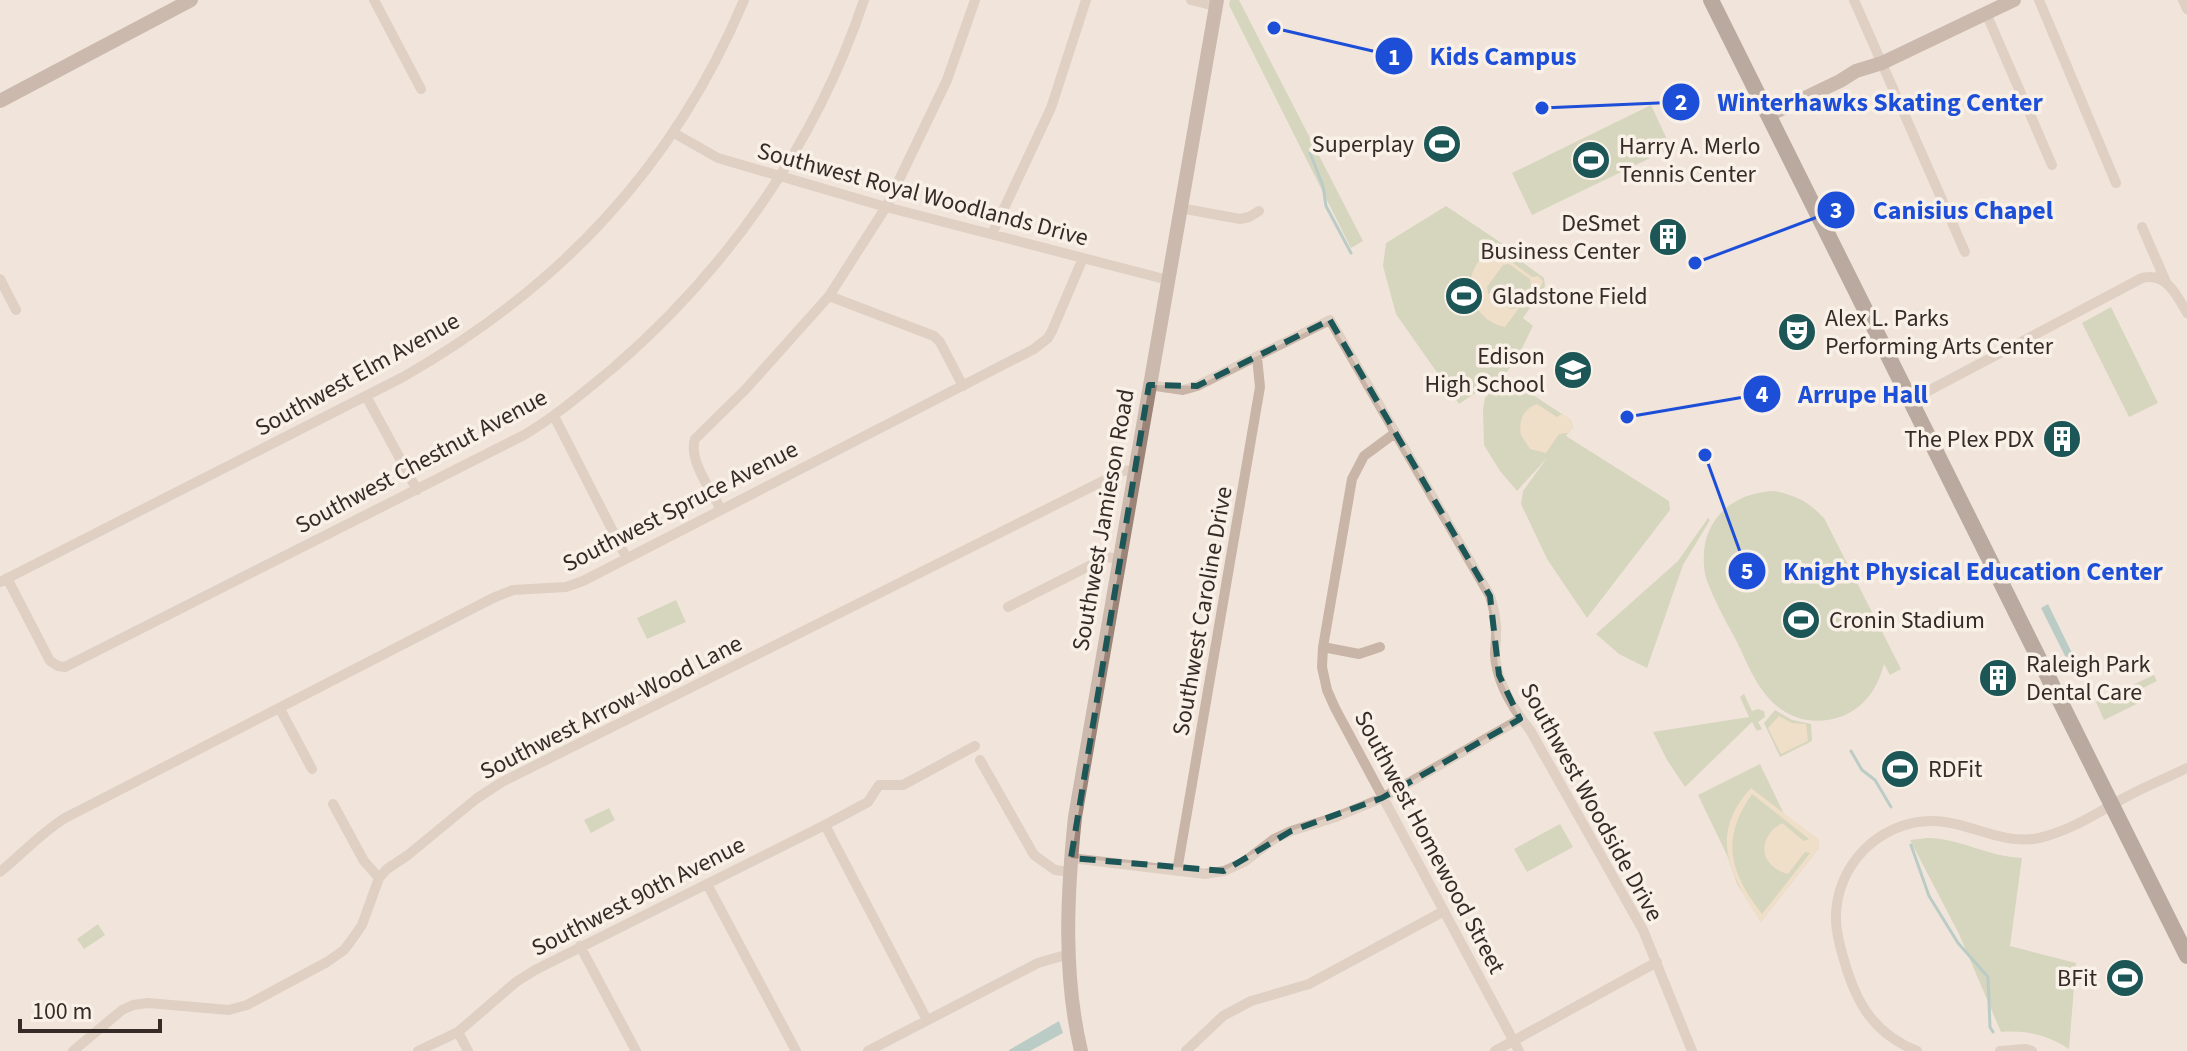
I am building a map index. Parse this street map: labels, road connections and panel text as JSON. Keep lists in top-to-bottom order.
{
  "streets": {
    "street": [
      "Southwest Royal Woodlands Drive",
      "Southwest Elm Avenue",
      "Southwest Chestnut Avenue",
      "Southwest Spruce Avenue",
      "Southwest Jamieson Road",
      "Southwest Caroline Drive",
      "Southwest Arrow-Wood Lane",
      "Southwest Woodside Drive",
      "Southwest Homewood Street",
      "Southwest 90th Avenue"
    ]
  },
  "crossings": [
    ["Southwest Royal Woodlands Drive", "Southwest Elm Avenue"],
    ["Southwest Royal Woodlands Drive", "Southwest Chestnut Avenue"],
    ["Southwest Royal Woodlands Drive", "Southwest Spruce Avenue"],
    ["Southwest Royal Woodlands Drive", "Southwest Jamieson Road"],
    ["Southwest Elm Avenue", "Southwest Chestnut Avenue"],
    ["Southwest Jamieson Road", "Southwest Arrow-Wood Lane"],
    ["Southwest Caroline Drive", "Southwest Woodside Drive"],
    ["Southwest Woodside Drive", "Southwest Homewood Street"]
  ],
  "places": {
    "other": [
      "Kids Campus",
      "Winterhawks Skating Center",
      "Canisius Chapel",
      "Arrupe Hall",
      "Knight Physical Education Center"
    ],
    "sports": [
      "Superplay",
      "Harry A. Merlo Tennis Center",
      "Gladstone Field",
      "Cronin Stadium",
      "RDFit",
      "BFit"
    ],
    "building": ["DeSmet Business Center", "The Plex PDX", "Raleigh Park Dental Care"],
    "theatre": ["Alex L. Parks Performing Arts Center"],
    "school or university": ["Edison High School"]
  },
  "scale_bar": "100 m"
}
